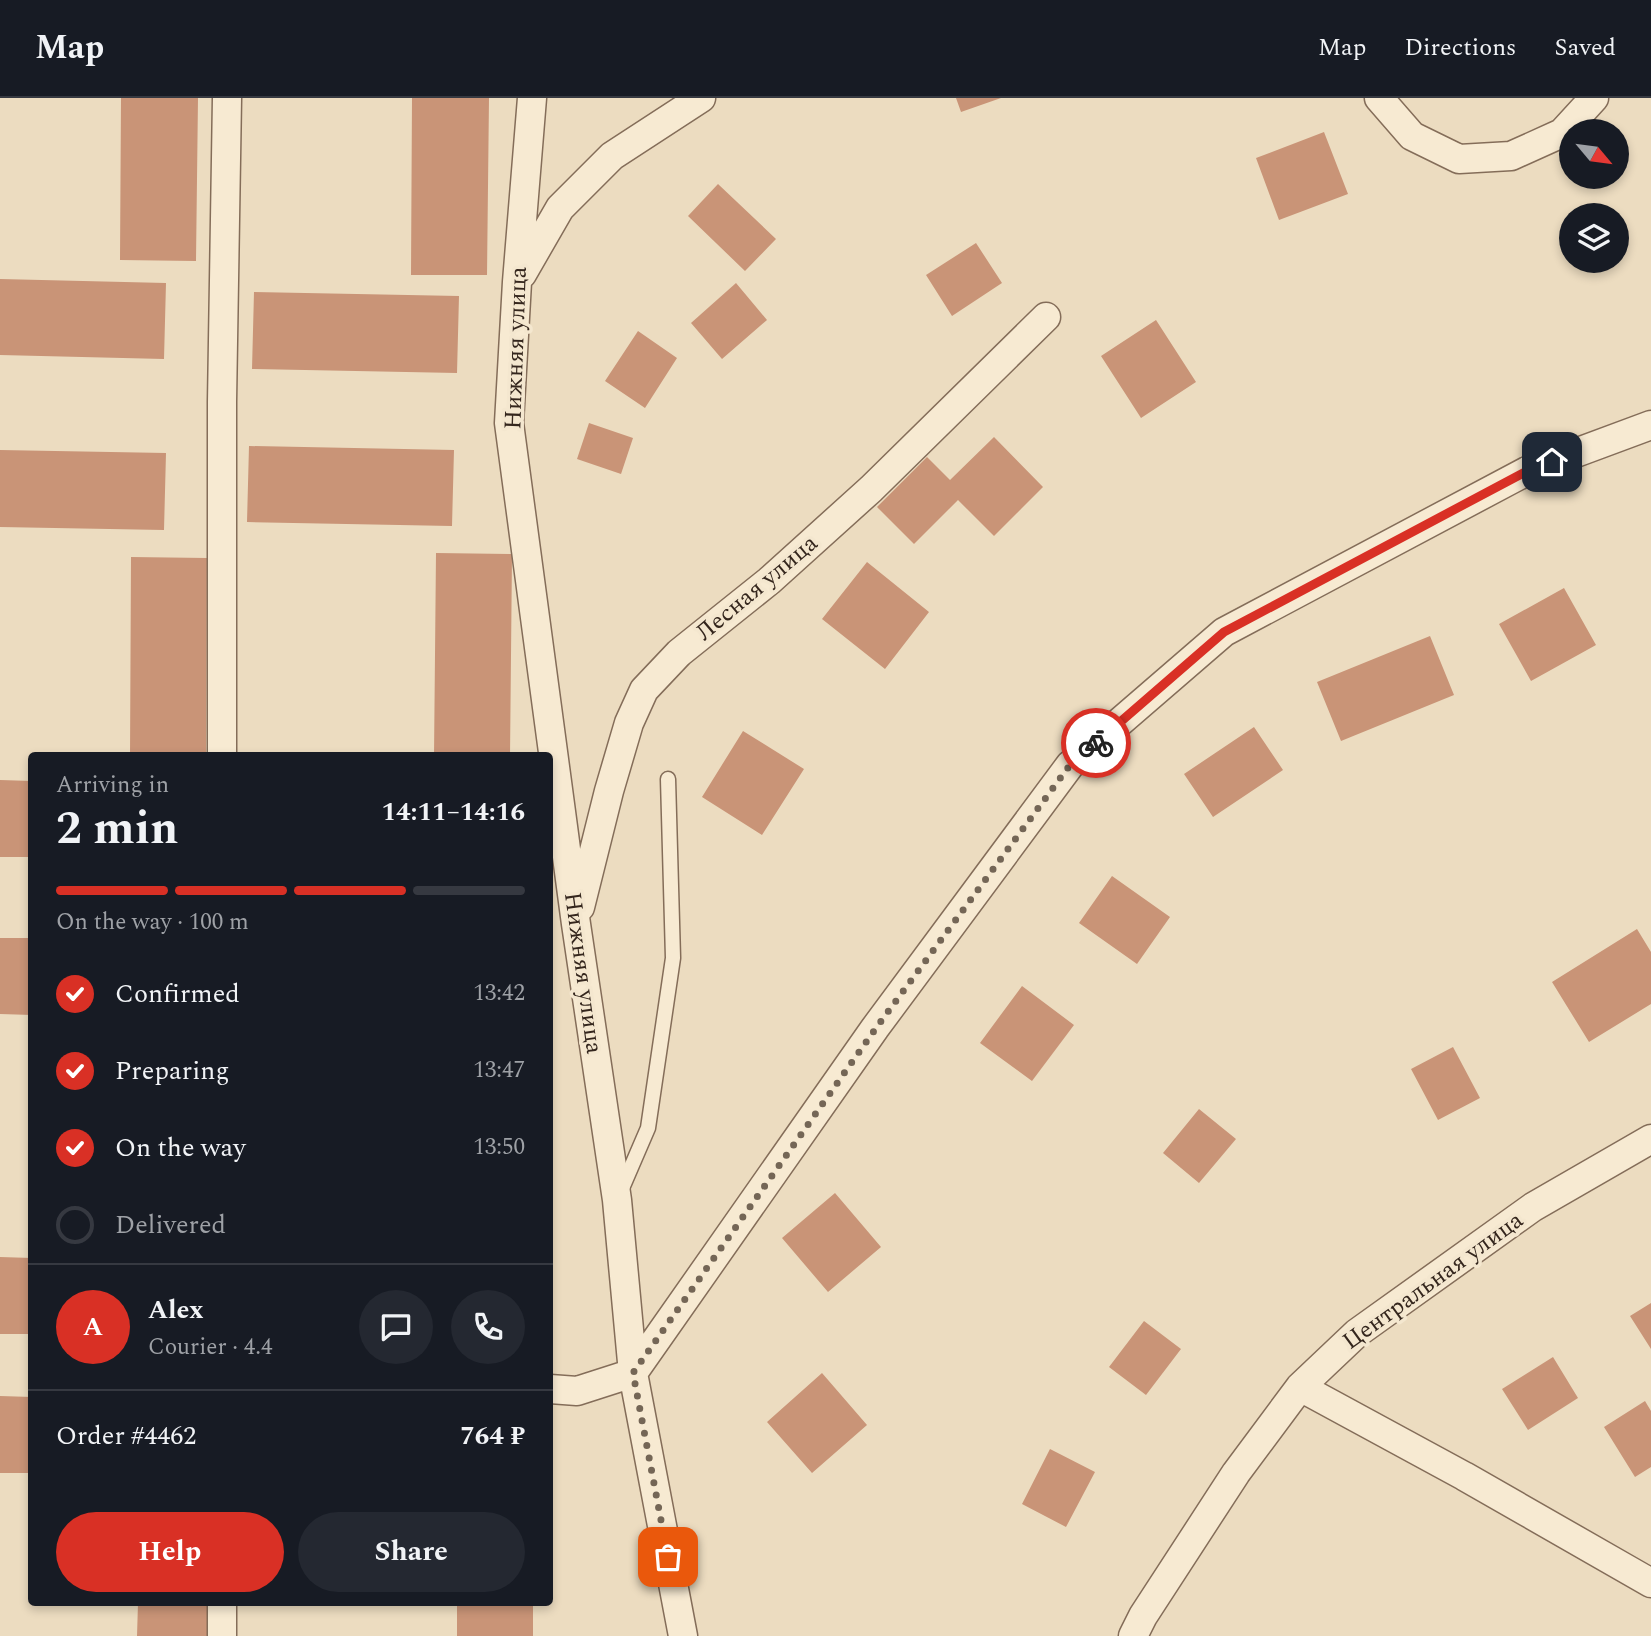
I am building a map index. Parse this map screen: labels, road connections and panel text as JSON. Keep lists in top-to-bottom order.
{
  "streets": {
    "street": ["Нижняя улица", "Лесная улица", "Центральная улица"]
  },
  "crossings": [
    ["Нижняя улица", "Лесная улица"]
  ],
  "north": "bottom right",
  "page": {
    "header": "Map",
    "nav": ["Map", "Directions", "Saved"],
    "heading": ["2 min", "Arriving in", "14:11–14:16"],
    "panel": [
      "Alex",
      "Courier · 4.4",
      "Order #4462",
      "764 ₽"
    ],
    "bar": "On the way · 100 m",
    "list": [
      ["Confirmed", "13:42"],
      ["Preparing", "13:47"],
      ["On the way", "13:50"],
      "Delivered"
    ],
    "round": "A",
    "buttons": ["Help", "Share"]
  }
}
